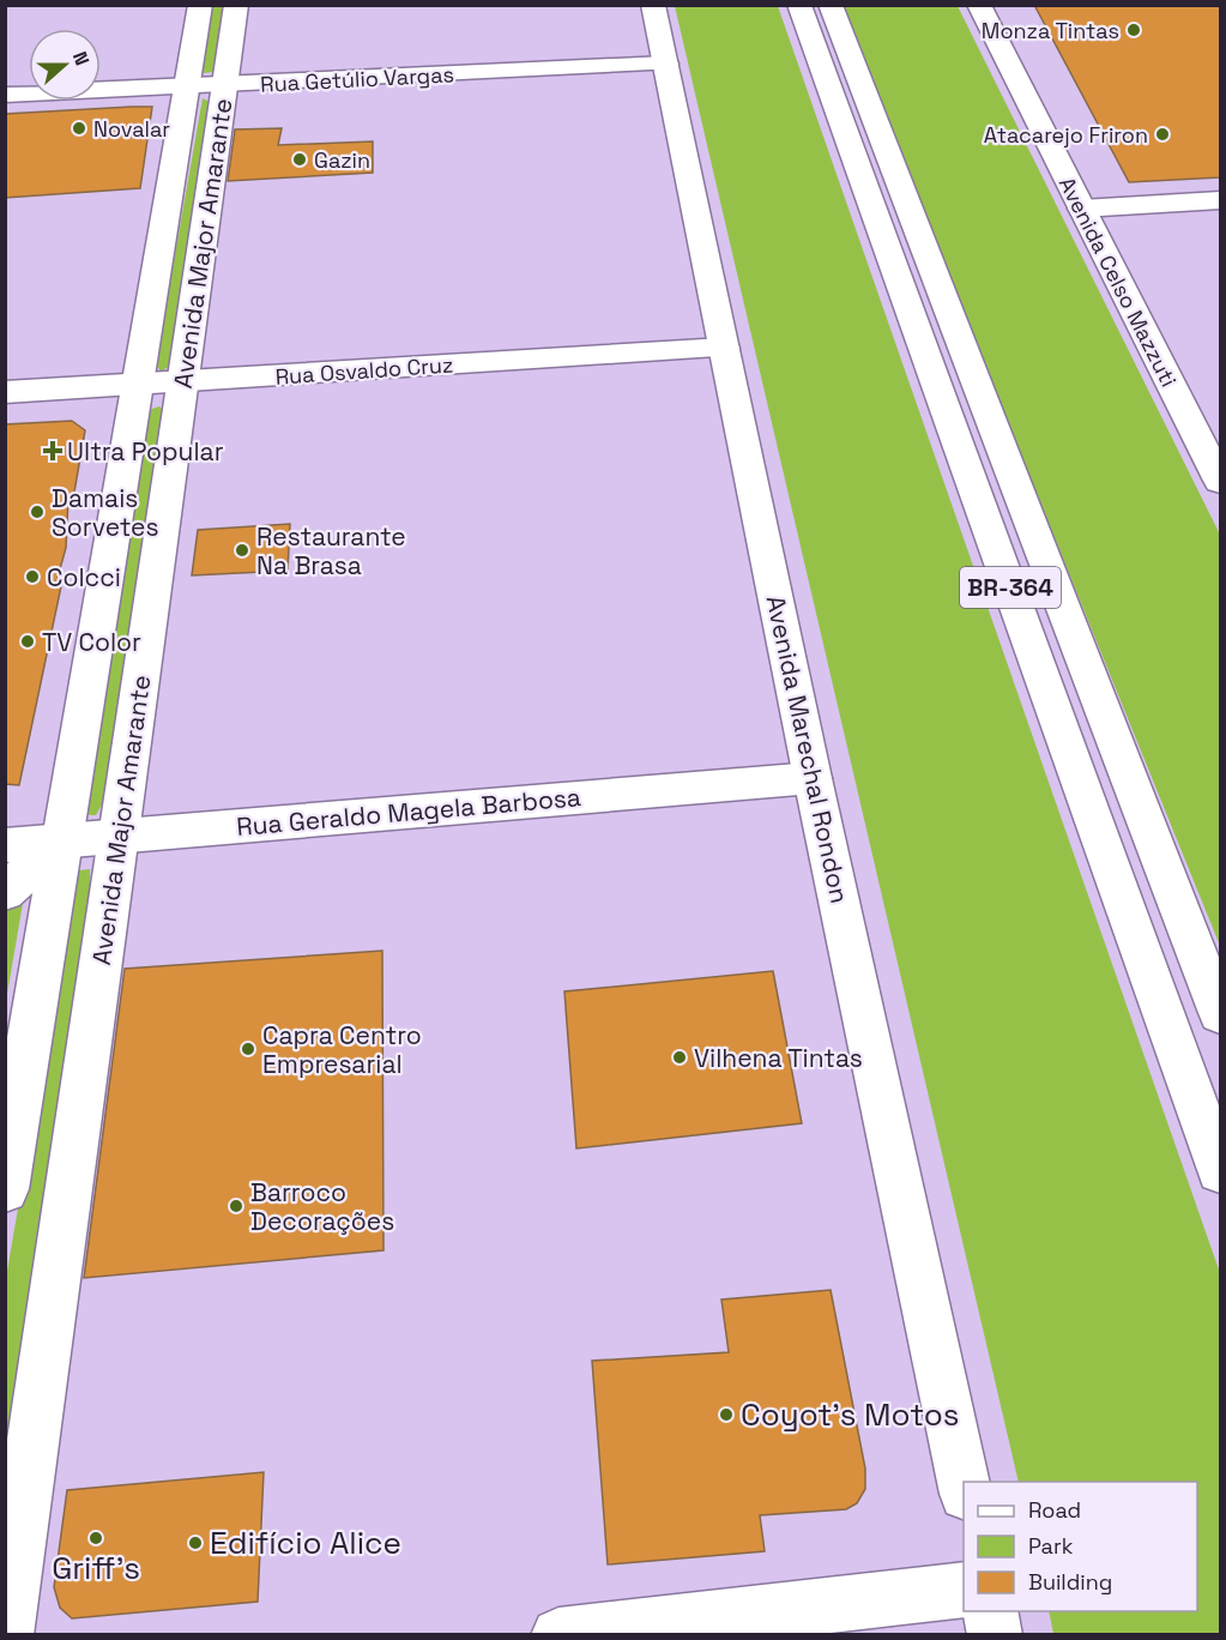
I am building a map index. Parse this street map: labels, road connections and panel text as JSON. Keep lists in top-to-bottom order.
{
  "streets": {
    "main road": [
      "Rua Getúlio Vargas",
      "Avenida Major Amarante",
      "Avenida Celso Mazzuti",
      "Rua Osvaldo Cruz",
      "BR-364",
      "Avenida Marechal Rondon",
      "Rua Geraldo Magela Barbosa"
    ]
  },
  "crossings": [
    ["Rua Getúlio Vargas", "Avenida Major Amarante"],
    ["Rua Getúlio Vargas", "Avenida Marechal Rondon"],
    ["Avenida Major Amarante", "Rua Osvaldo Cruz"],
    ["Avenida Major Amarante", "Rua Geraldo Magela Barbosa"],
    ["Rua Osvaldo Cruz", "Avenida Marechal Rondon"],
    ["Avenida Marechal Rondon", "Rua Geraldo Magela Barbosa"]
  ],
  "places": {
    "other": [
      "Monza Tintas",
      "Novalar",
      "Atacarejo Friron",
      "Gazin",
      "Damais Sorvetes",
      "Restaurante Na Brasa",
      "Colcci",
      "TV Color",
      "Capra Centro Empresarial",
      "Vilhena Tintas",
      "Barroco Decorações",
      "Coyot's Motos",
      "Griff's",
      "Edifício Alice"
    ],
    "health": ["Ultra Popular"]
  },
  "legend": ["Road", "Park", "Building"],
  "north": "right"
}
